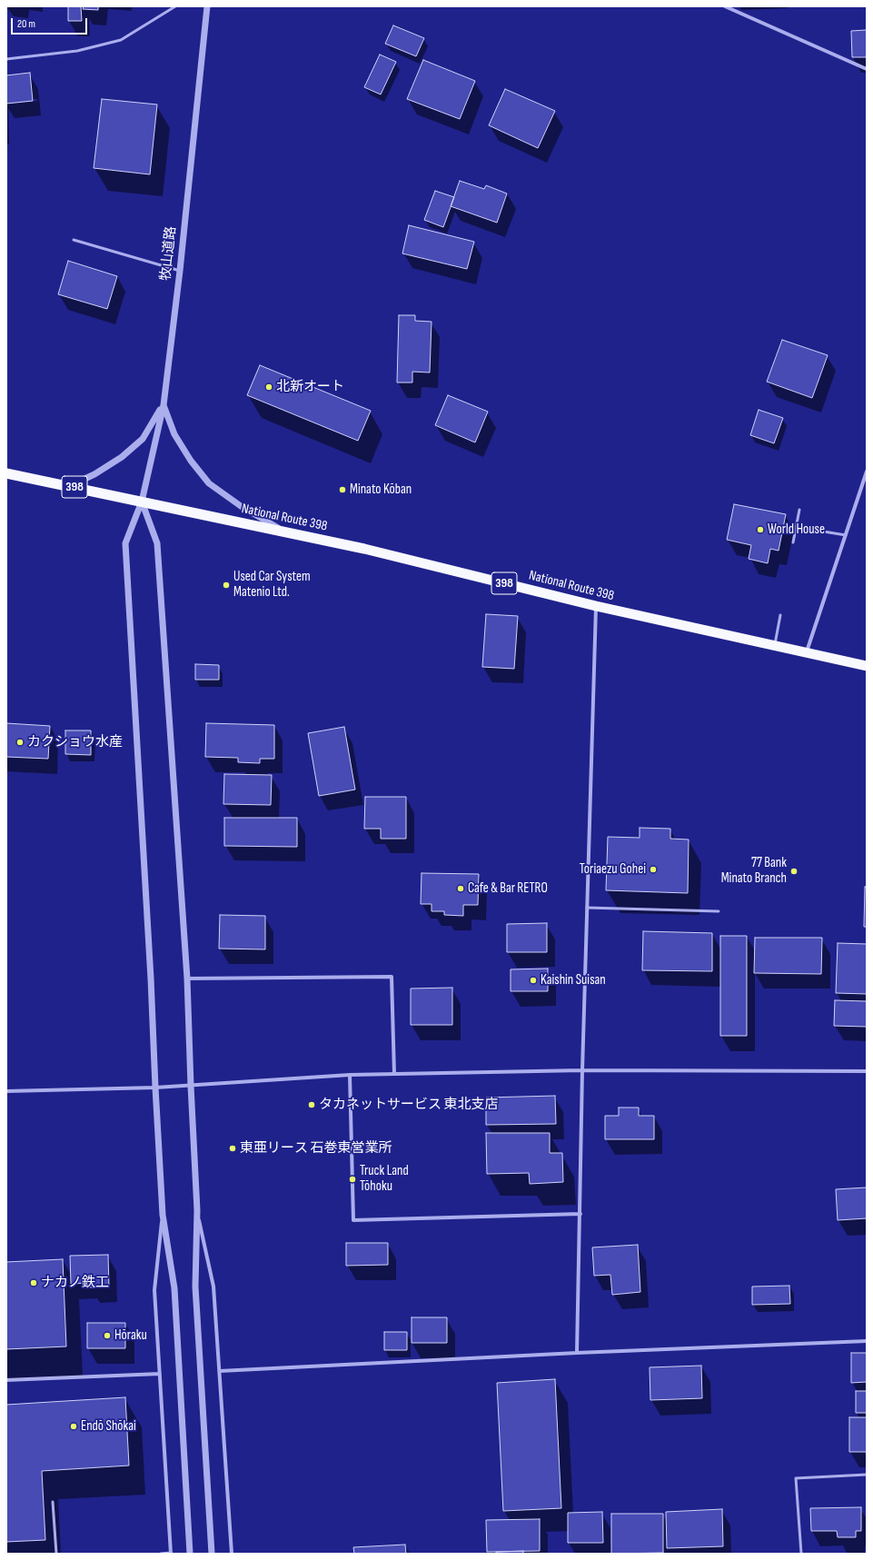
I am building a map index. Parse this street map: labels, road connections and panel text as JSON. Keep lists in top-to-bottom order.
{
  "streets": {
    "highway": ["398", "National Route 398"],
    "street": ["牧山道路"]
  },
  "crossings": [
    ["牧山道路", "398"],
    ["牧山道路", "National Route 398"],
    ["398", "National Route 398"]
  ],
  "places": [
    "北新オート",
    "Minato Kōban",
    "World House",
    "Used Car System Matenio Ltd.",
    "カクショウ水産",
    "Toriaezu Gohei",
    "77 Bank Minato Branch",
    "Cafe & Bar RETRO",
    "Kaishin Suisan",
    "タカネットサービス 東北支店",
    "東亜リース 石巻東営業所",
    "Truck Land Tōhoku",
    "ナカノ鉄工",
    "Hōraku",
    "Endō Shōkai"
  ],
  "scale_bar": "20 m"
}
